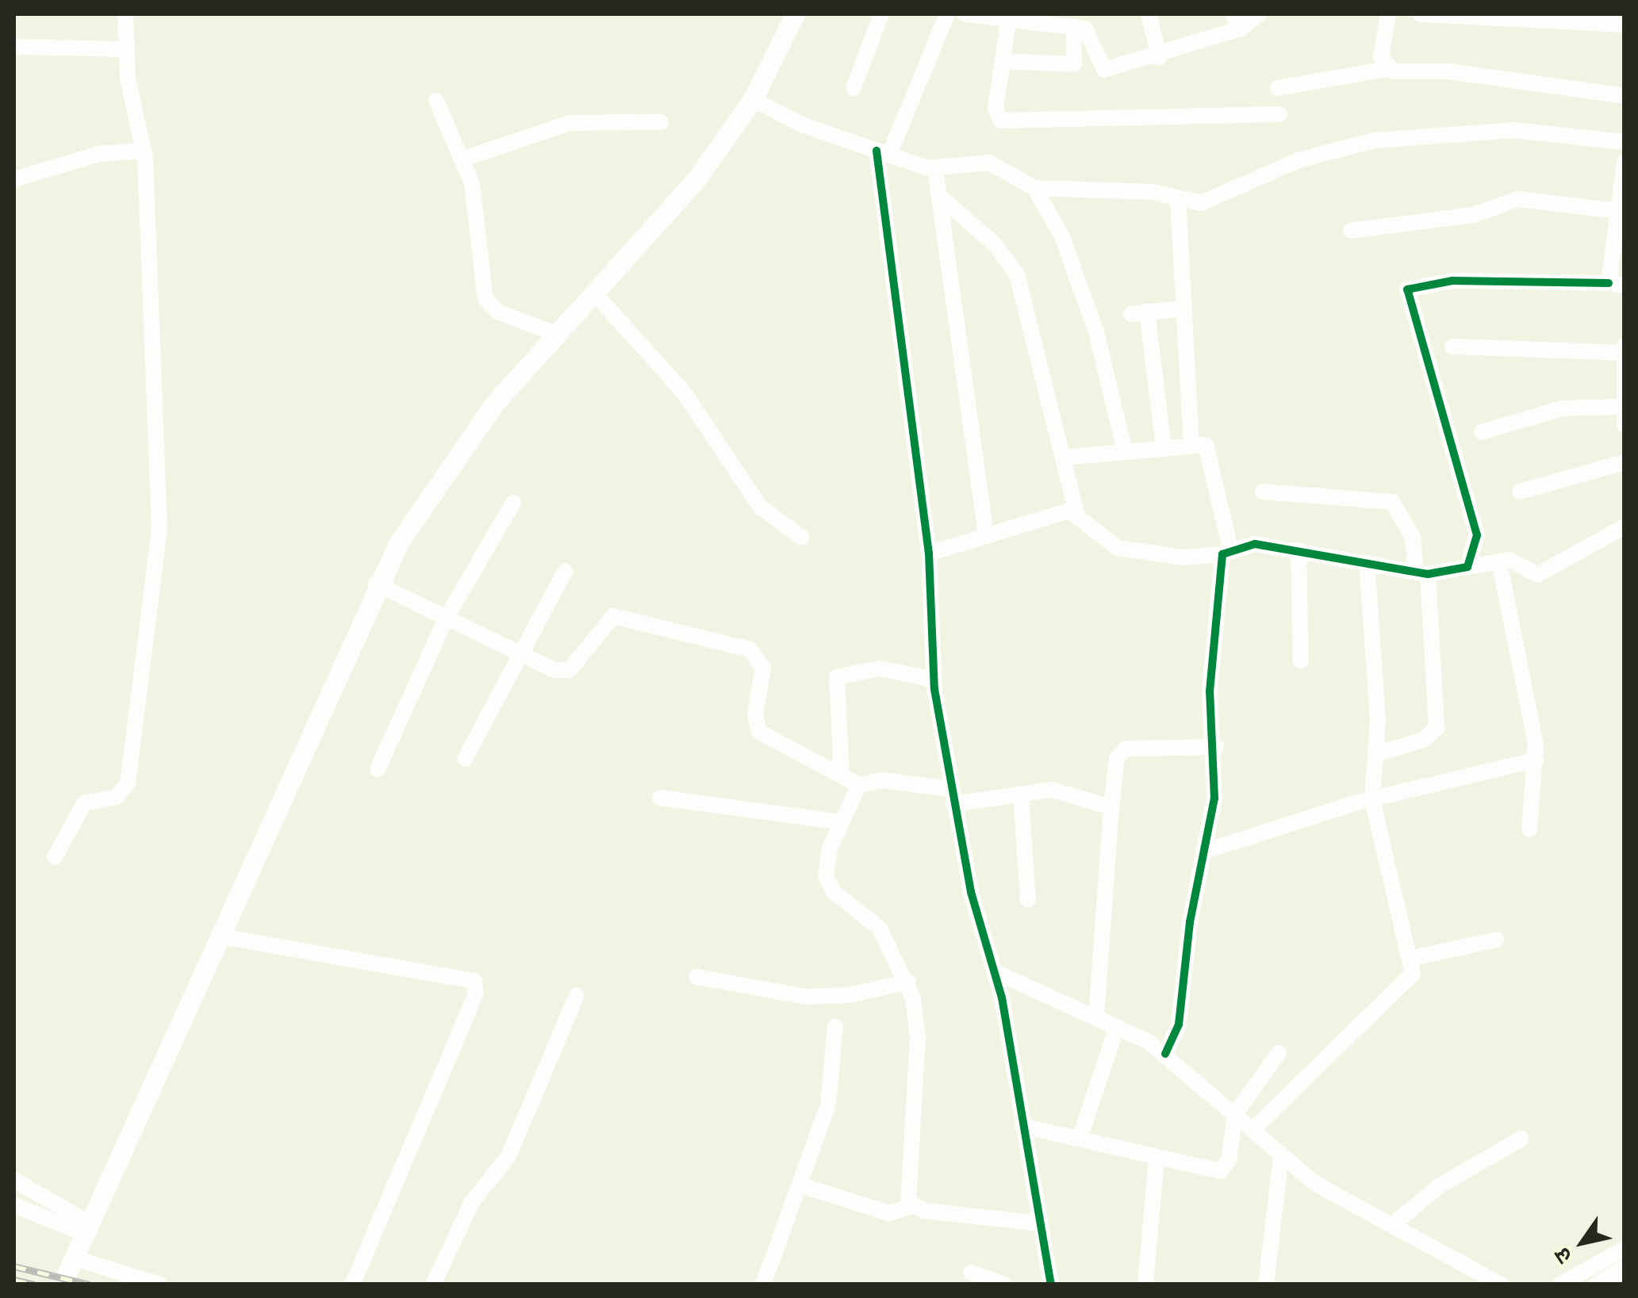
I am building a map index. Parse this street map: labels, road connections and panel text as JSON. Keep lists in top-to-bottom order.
{
  "north": "bottom left"
}
